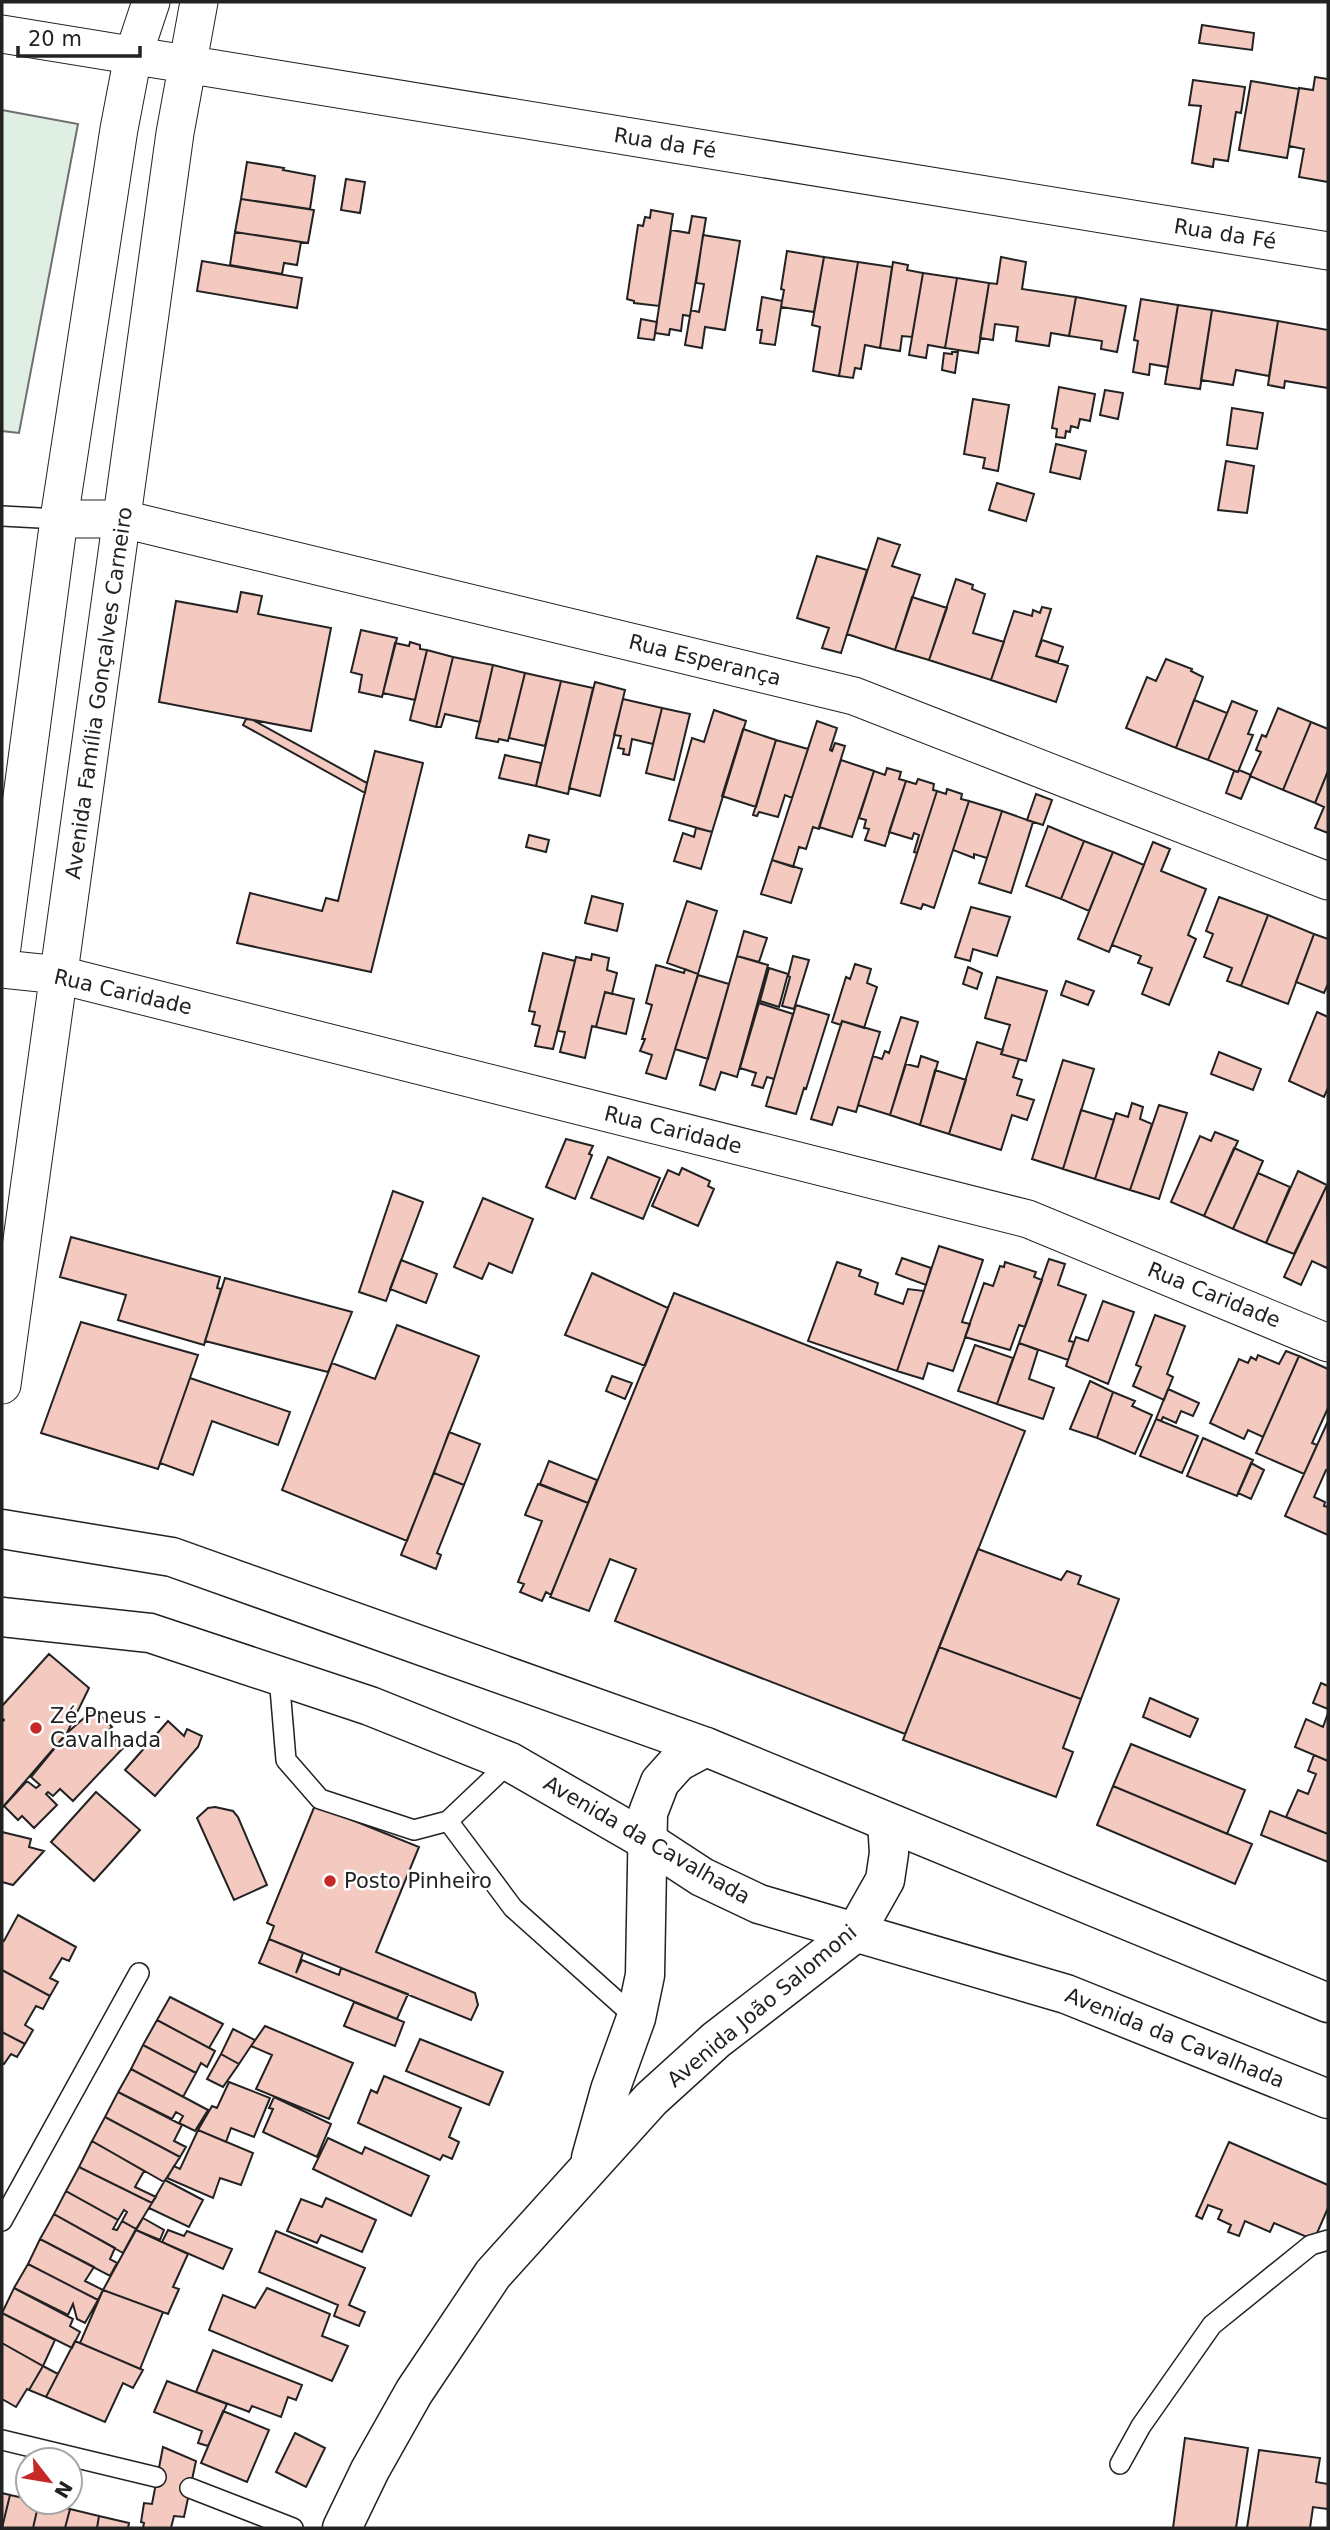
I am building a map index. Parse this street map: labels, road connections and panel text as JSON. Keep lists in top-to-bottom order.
{
  "streets": {
    "main road": ["Avenida da Cavalhada", "Avenida João Salomoni"],
    "street": [
      "Rua da Fé",
      "Rua Esperança",
      "Avenida Família Gonçalves Carneiro",
      "Rua Caridade"
    ]
  },
  "crossings": [
    ["Rua da Fé", "Avenida Família Gonçalves Carneiro"],
    ["Rua Esperança", "Avenida Família Gonçalves Carneiro"],
    ["Avenida Família Gonçalves Carneiro", "Rua Caridade"],
    ["Avenida da Cavalhada", "Avenida João Salomoni"]
  ],
  "places": ["Zé Pneus - Cavalhada", "Posto Pinheiro"],
  "scale_bar": "20 m",
  "north": "bottom right"
}
